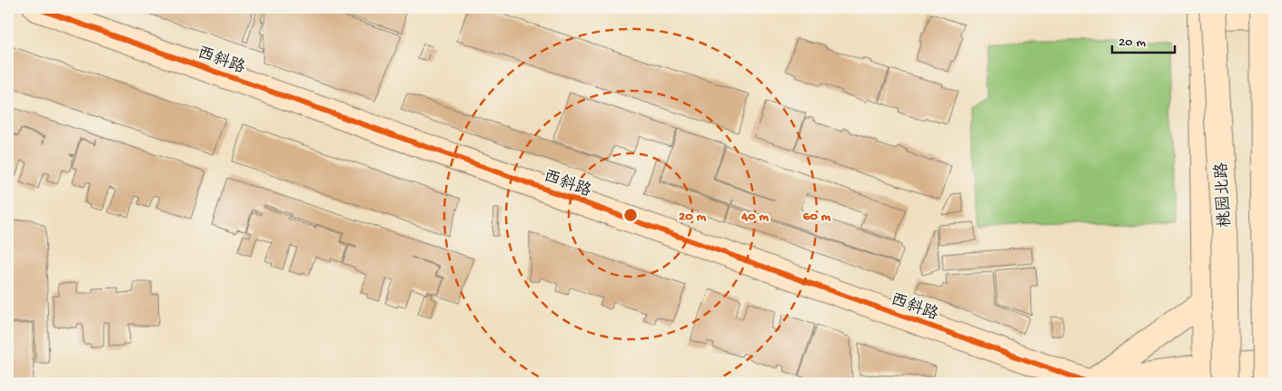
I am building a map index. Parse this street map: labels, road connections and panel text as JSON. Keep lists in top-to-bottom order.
{
  "streets": {
    "street": ["西斜路", "桃园北路"]
  },
  "scale_bar": "20 m",
  "rings": ["20 m", "40 m", "60 m"]
}
